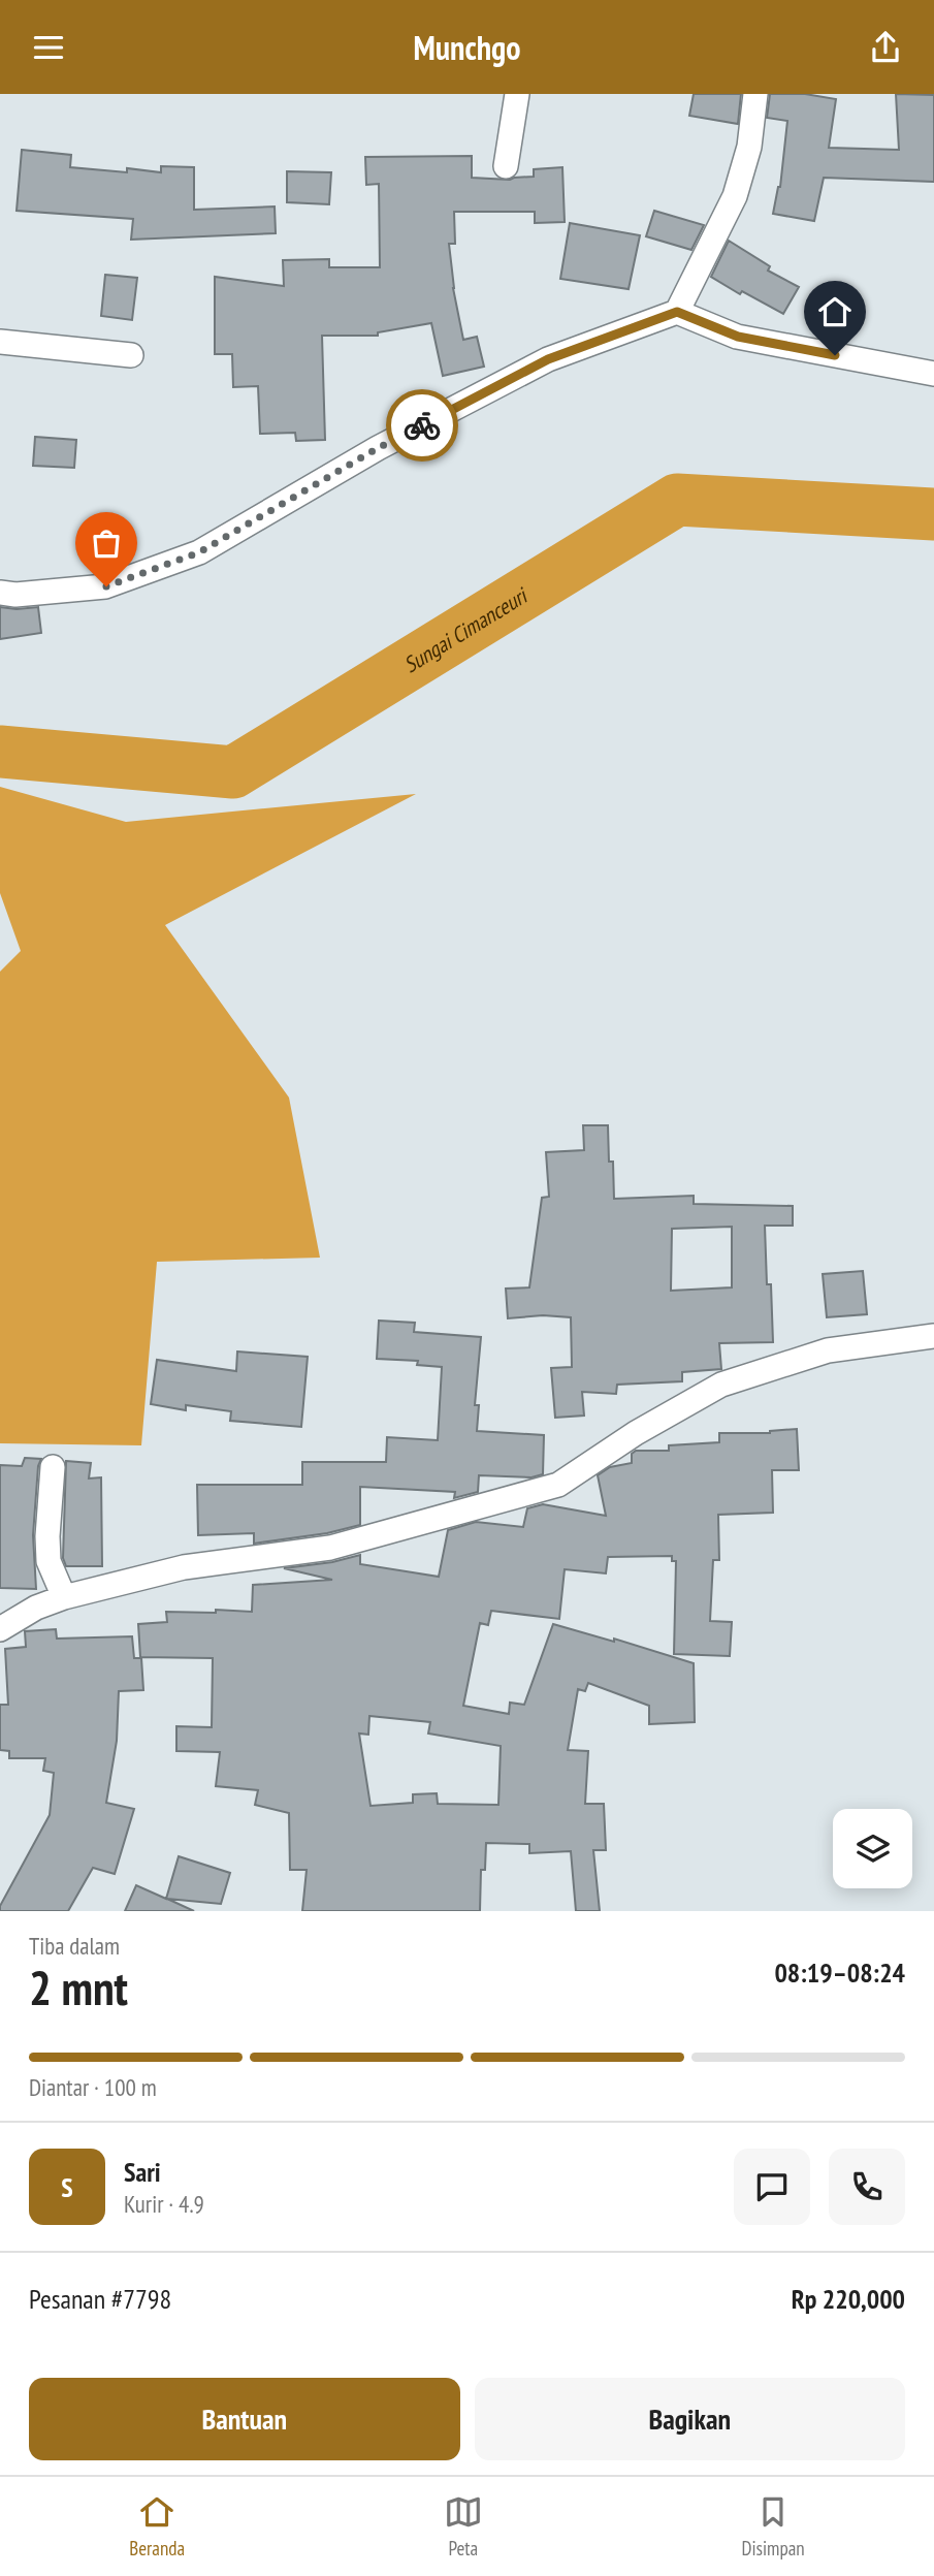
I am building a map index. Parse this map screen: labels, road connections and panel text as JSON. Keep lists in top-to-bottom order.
{
  "water": ["Sungai Cimanceuri"],
  "page": {
    "header": "Munchgo",
    "heading": ["2 mnt", "Tiba dalam", "08:19–08:24"],
    "panel": [
      "Sari",
      "Kurir · 4.9",
      "Pesanan #7798",
      "Rp 220,000"
    ],
    "bar": "Diantar · 100 m",
    "round": "S",
    "buttons": ["Bantuan", "Bagikan"],
    "tabs": ["Beranda", "Peta", "Disimpan"]
  }
}
